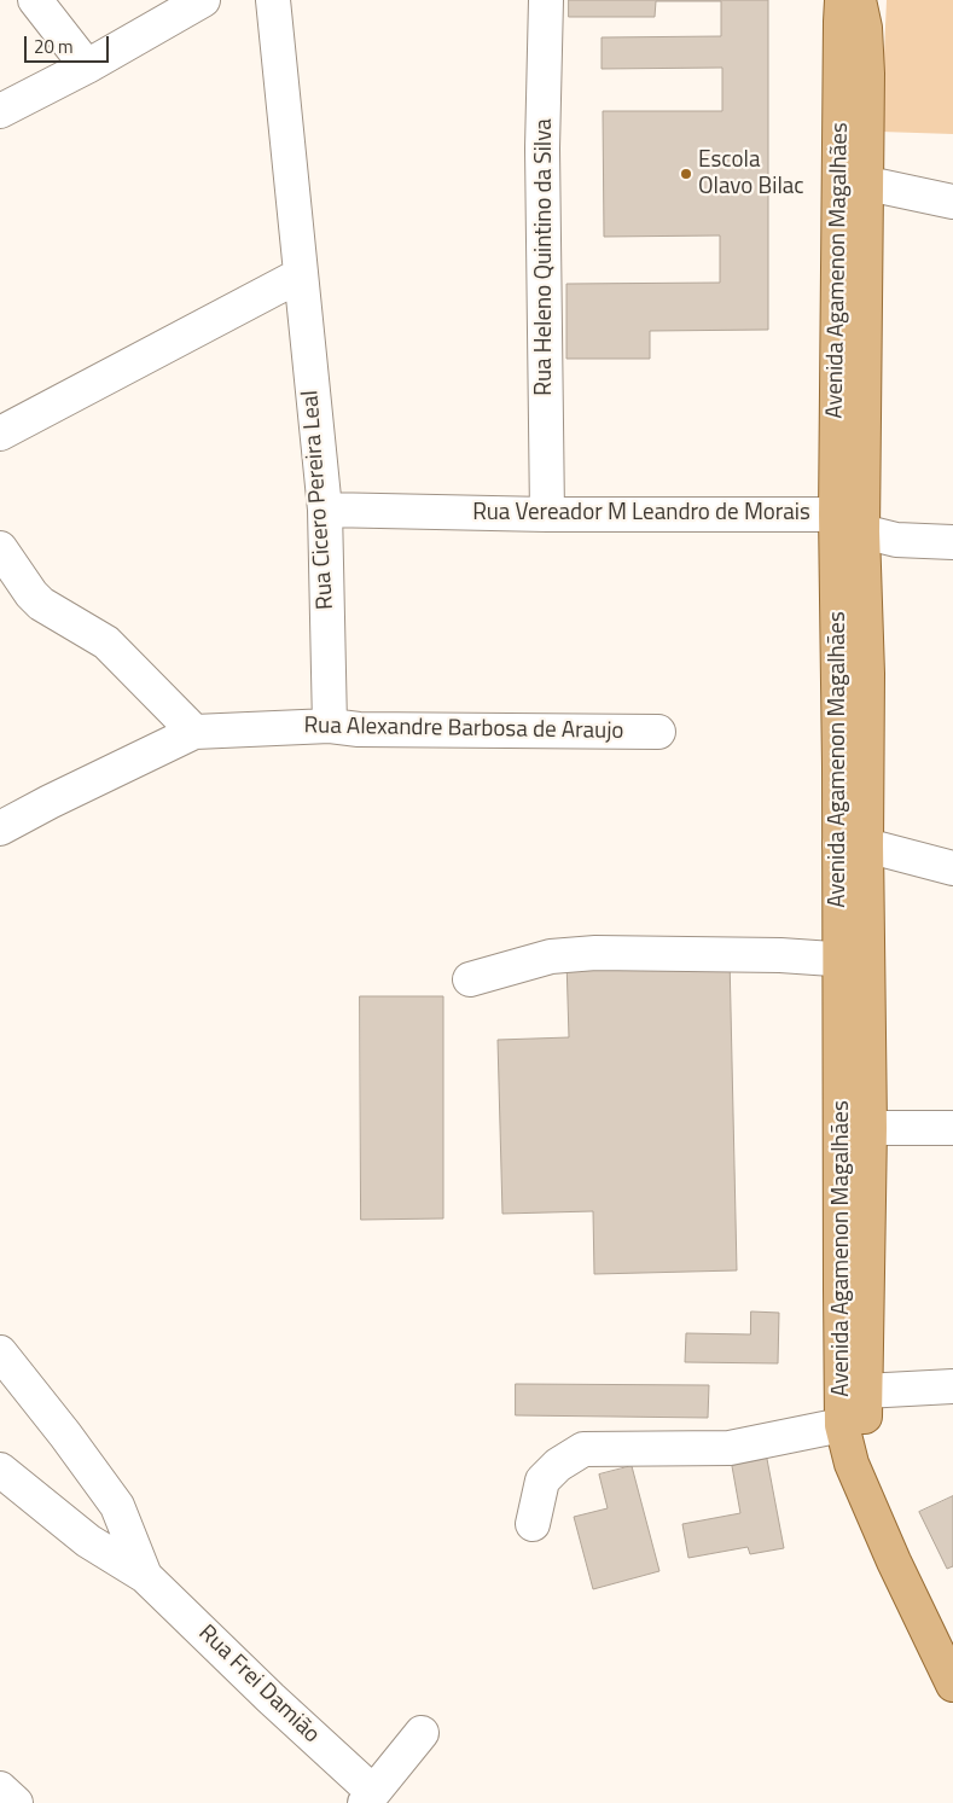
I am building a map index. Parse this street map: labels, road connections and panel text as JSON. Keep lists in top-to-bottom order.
{
  "streets": {
    "main road": ["Avenida Agamenon Magalhães"],
    "street": [
      "Rua Heleno Quintino da Silva",
      "Rua Cicero Pereira Leal",
      "Rua Vereador M Leandro de Morais",
      "Rua Alexandre Barbosa de Araujo",
      "Rua Frei Damião"
    ]
  },
  "crossings": [
    ["Rua Heleno Quintino da Silva", "Rua Vereador M Leandro de Morais"],
    ["Avenida Agamenon Magalhães", "Rua Vereador M Leandro de Morais"],
    ["Rua Cicero Pereira Leal", "Rua Vereador M Leandro de Morais"],
    ["Rua Cicero Pereira Leal", "Rua Alexandre Barbosa de Araujo"]
  ],
  "places": ["Escola Olavo Bilac"],
  "scale_bar": "20 m"
}
